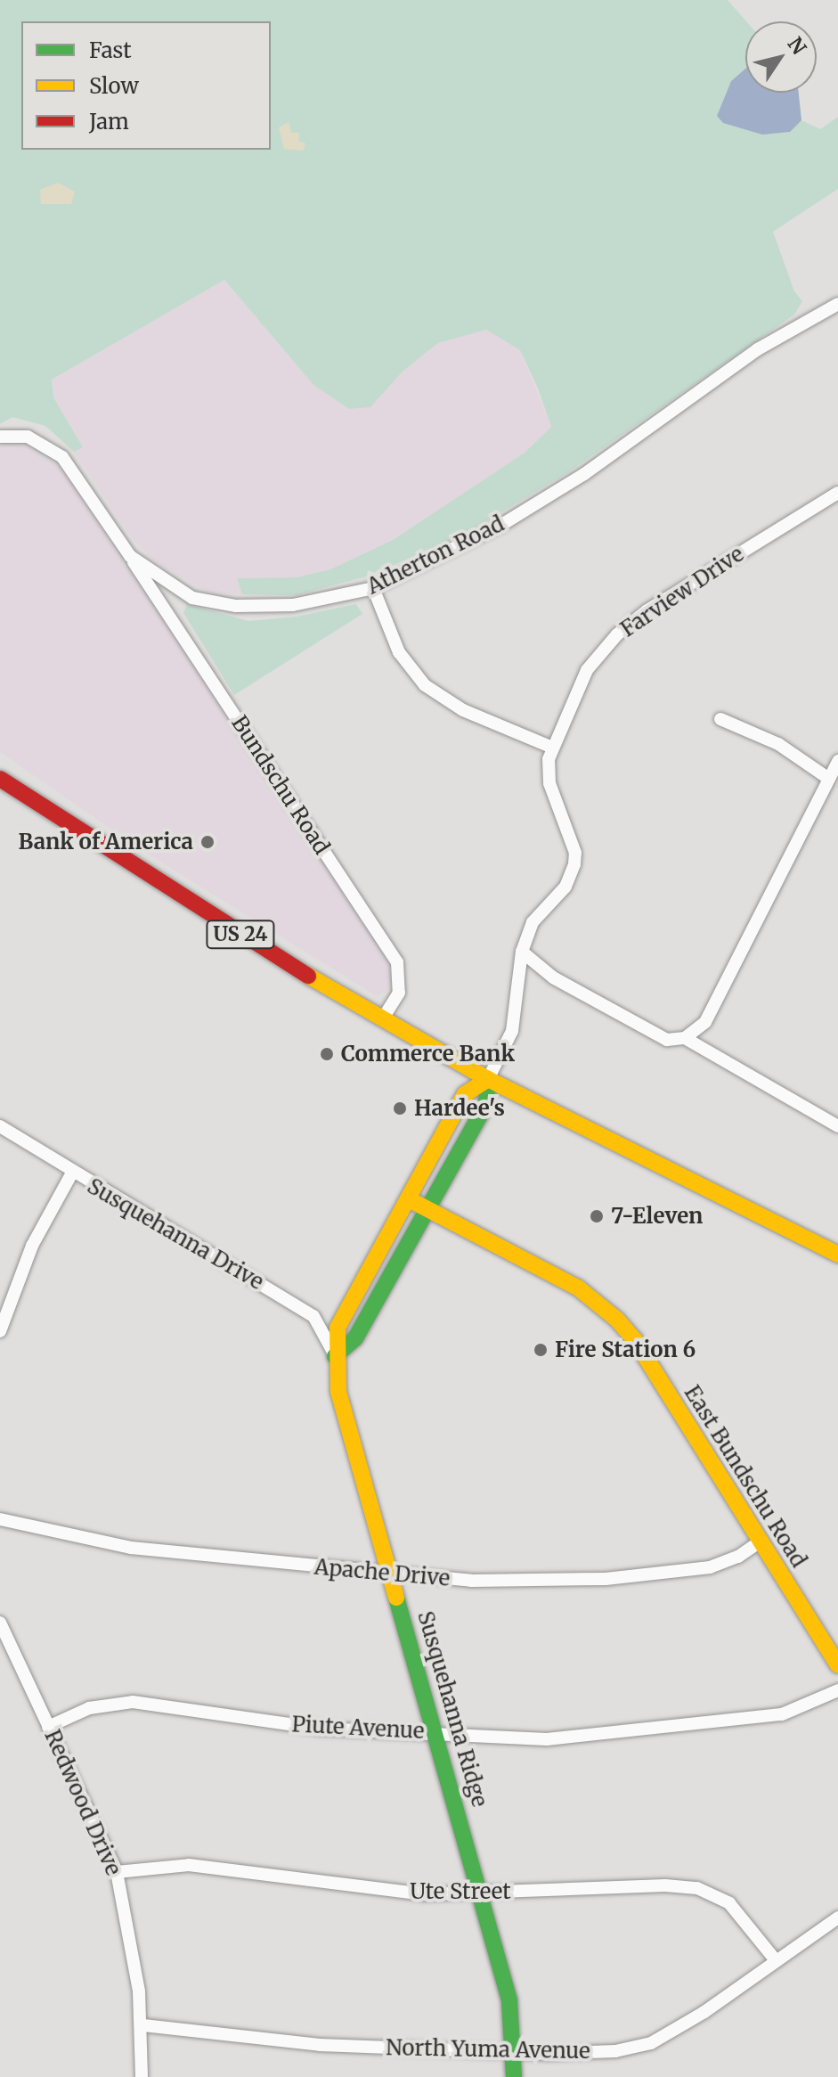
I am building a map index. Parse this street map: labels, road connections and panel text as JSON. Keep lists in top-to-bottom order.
{
  "streets": {
    "main road": ["US 24", "East Bundschu Road", "Susquehanna Ridge"],
    "street": [
      "Atherton Road",
      "Farview Drive",
      "Bundschu Road",
      "Susquehanna Drive",
      "Apache Drive",
      "Piute Avenue",
      "Redwood Drive",
      "Ute Street",
      "North Yuma Avenue"
    ]
  },
  "crossings": [
    ["Atherton Road", "Bundschu Road"],
    ["Farview Drive", "US 24"],
    ["Farview Drive", "Susquehanna Ridge"],
    ["Bundschu Road", "US 24"],
    ["US 24", "Susquehanna Ridge"],
    ["Susquehanna Drive", "Susquehanna Ridge"],
    ["East Bundschu Road", "Apache Drive"],
    ["East Bundschu Road", "Susquehanna Ridge"],
    ["Apache Drive", "Susquehanna Ridge"],
    ["Susquehanna Ridge", "Piute Avenue"],
    ["Susquehanna Ridge", "Ute Street"],
    ["Susquehanna Ridge", "North Yuma Avenue"],
    ["Piute Avenue", "Redwood Drive"],
    ["Redwood Drive", "Ute Street"],
    ["Redwood Drive", "North Yuma Avenue"],
    ["Ute Street", "North Yuma Avenue"]
  ],
  "places": [
    "Bank of America",
    "Commerce Bank",
    "Hardee's",
    "7-Eleven",
    "Fire Station 6"
  ],
  "legend": ["Fast", "Slow", "Jam"],
  "north": "top right"
}
